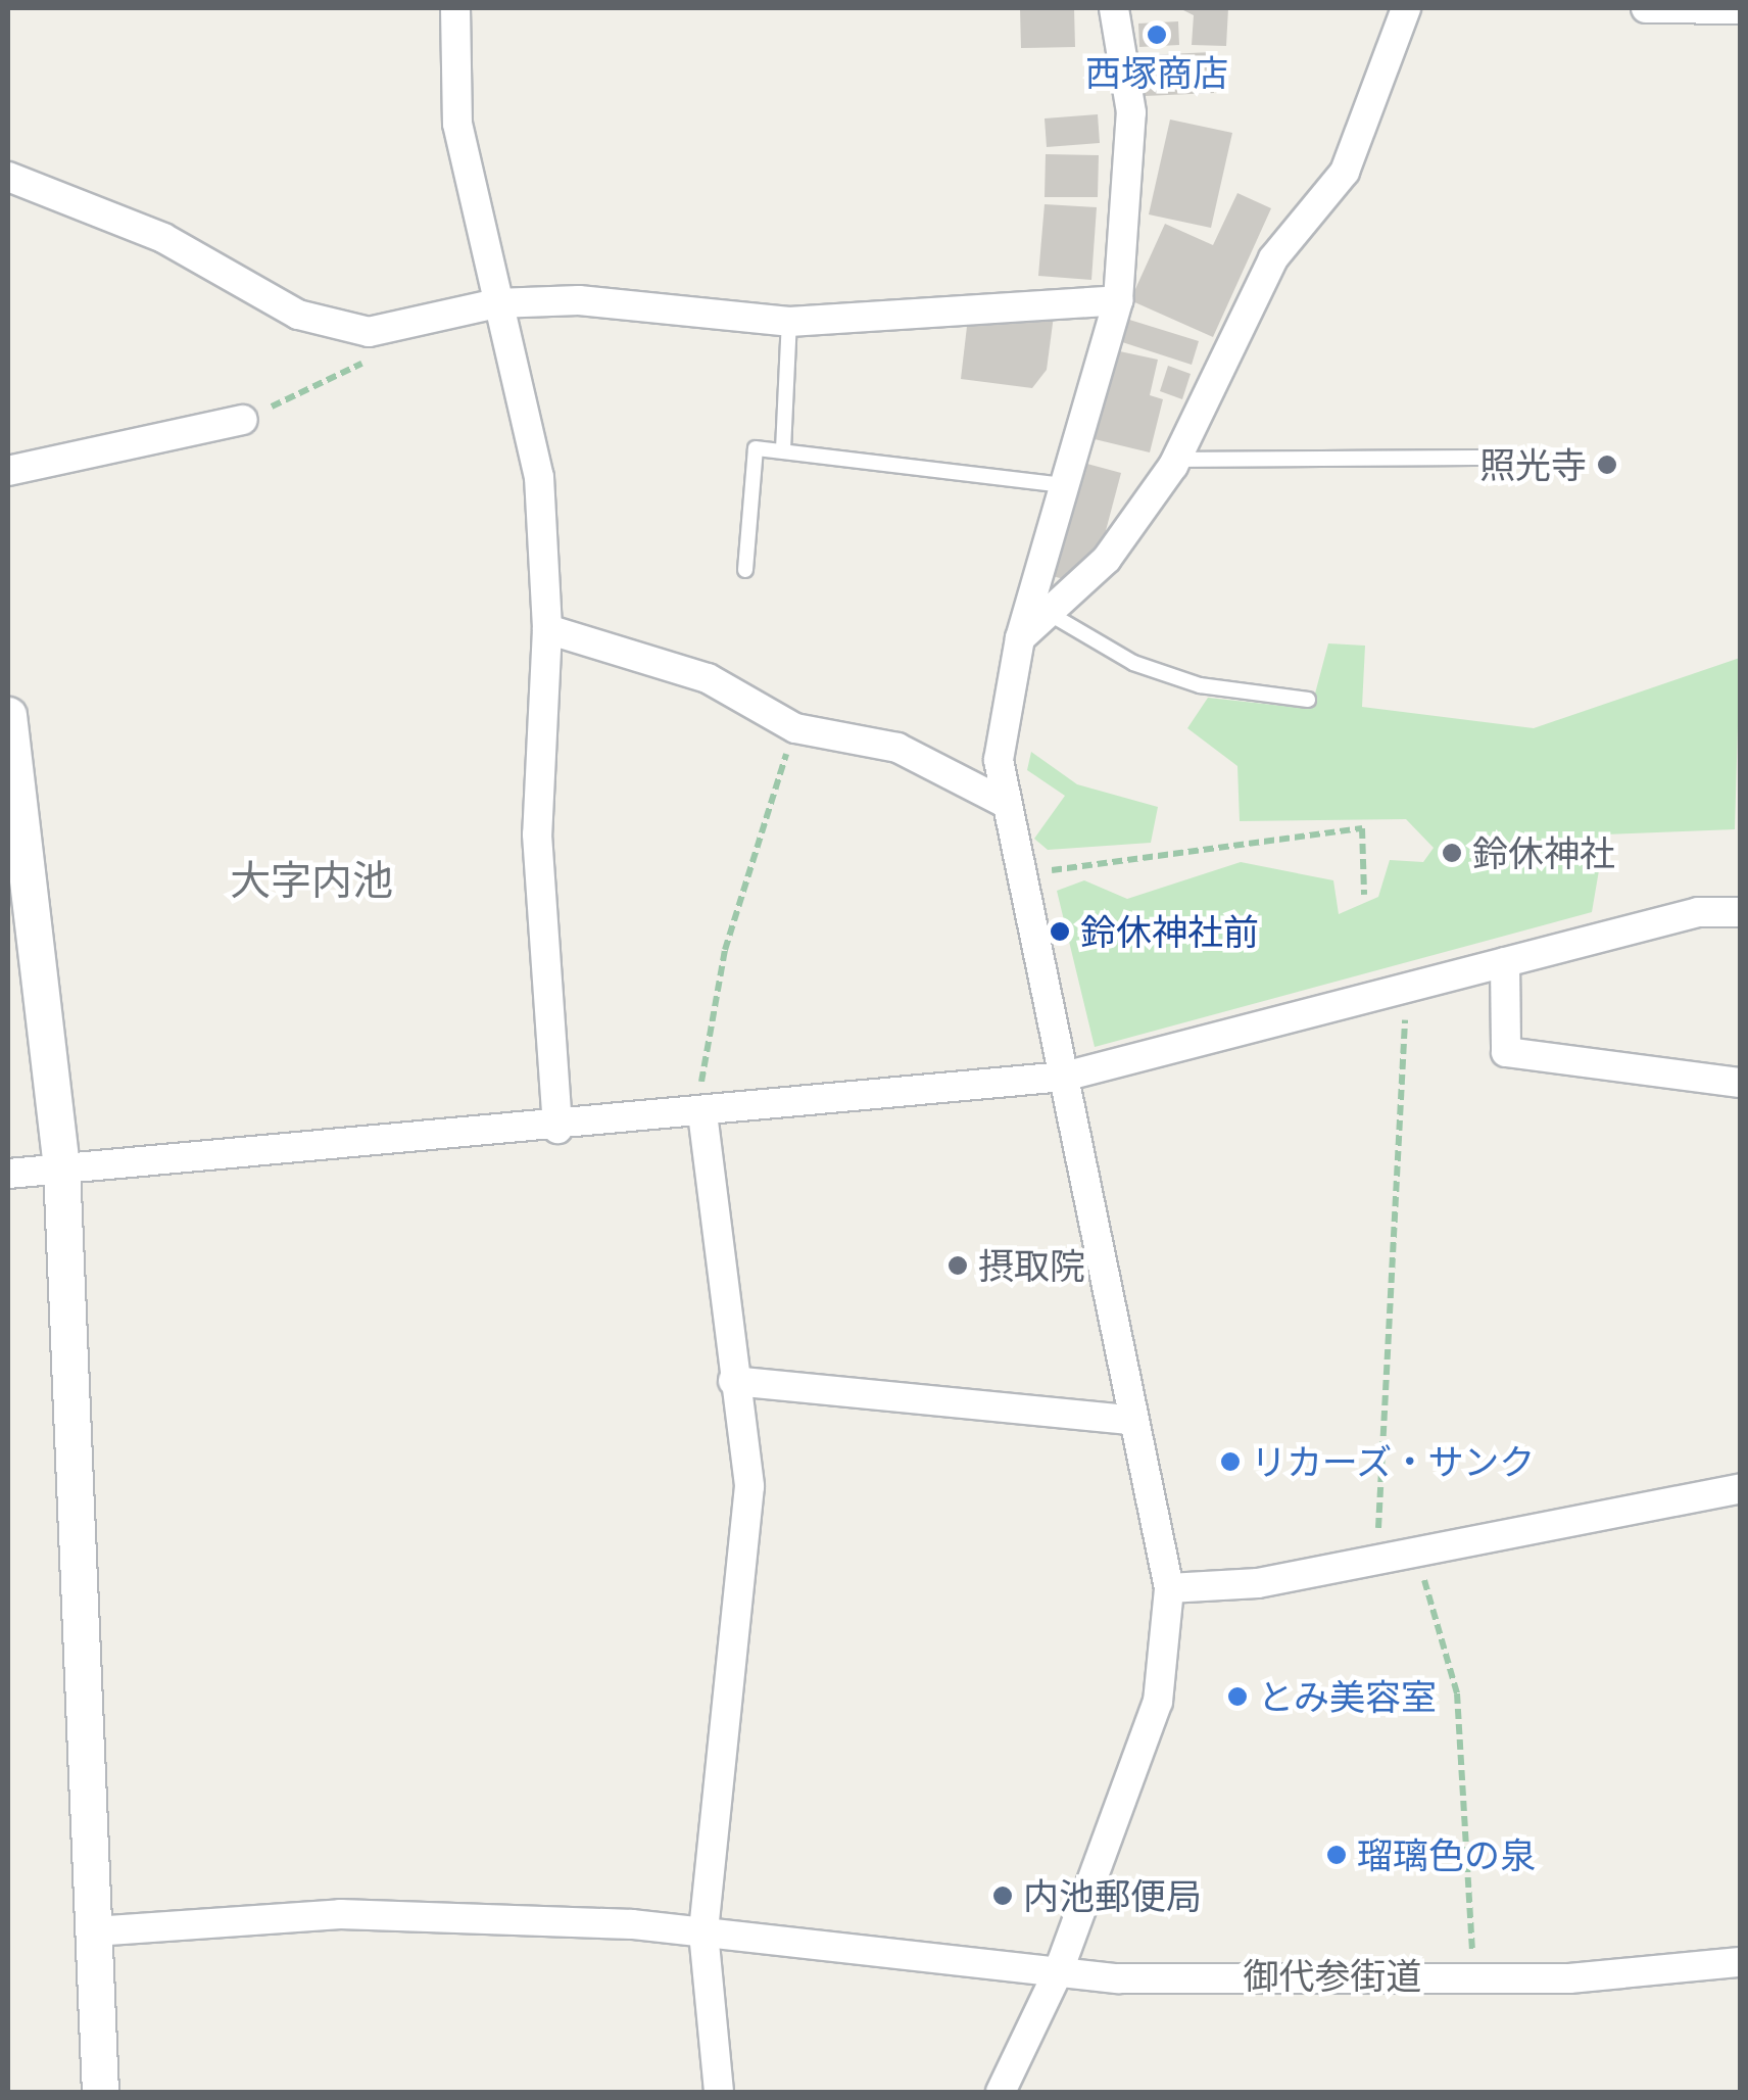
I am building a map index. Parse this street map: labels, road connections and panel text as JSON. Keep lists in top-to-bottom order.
{
  "streets": {
    "street": ["御代参街道"]
  },
  "districts": ["大字内池"],
  "places": [
    "西塚商店",
    "照光寺",
    "鈴休神社",
    "鈴休神社前",
    "摂取院",
    "リカーズ・サンク",
    "とみ美容室",
    "瑠璃色の泉",
    "内池郵便局"
  ]
}
